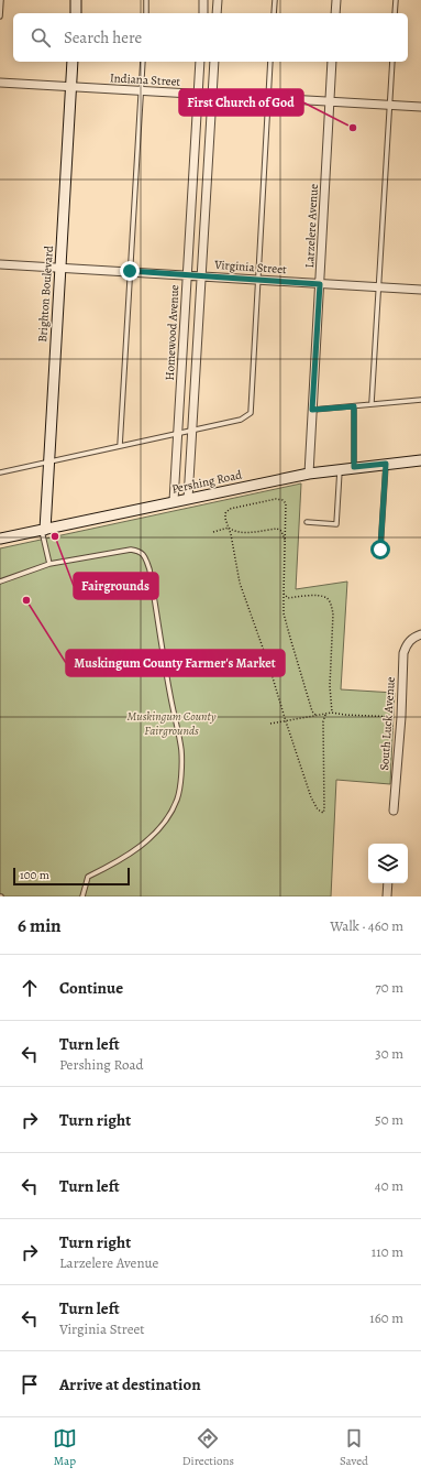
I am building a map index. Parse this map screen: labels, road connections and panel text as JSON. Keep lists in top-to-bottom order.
{
  "streets": {
    "street": [
      "Indiana Street",
      "Larzelere Avenue",
      "Virginia Street",
      "Brighton Boulevard",
      "Homewood Avenue",
      "Pershing Road",
      "South Luck Avenue"
    ]
  },
  "crossings": [
    ["Indiana Street", "Larzelere Avenue"],
    ["Indiana Street", "Brighton Boulevard"],
    ["Indiana Street", "Homewood Avenue"],
    ["Larzelere Avenue", "Virginia Street"],
    ["Larzelere Avenue", "Pershing Road"],
    ["Virginia Street", "Brighton Boulevard"],
    ["Virginia Street", "Homewood Avenue"],
    ["Brighton Boulevard", "Pershing Road"],
    ["Homewood Avenue", "Pershing Road"]
  ],
  "parks": ["Muskingum County Fairgrounds"],
  "places": ["First Church of God", "Fairgrounds", "Muskingum County Farmer's Market"],
  "scale_bar": "100 m",
  "page": {
    "search": "Search here",
    "scale": "100 m",
    "heading": ["6 min", "Walk · 460 m"],
    "list": [
      ["Continue", "70 m"],
      ["Turn left", "Pershing Road", "30 m"],
      ["Turn right", "50 m"],
      ["Turn left", "40 m"],
      ["Turn right", "Larzelere Avenue", "110 m"],
      ["Turn left", "Virginia Street", "160 m"],
      "Arrive at destination"
    ],
    "nav": ["Map", "Directions", "Saved"]
  }
}
